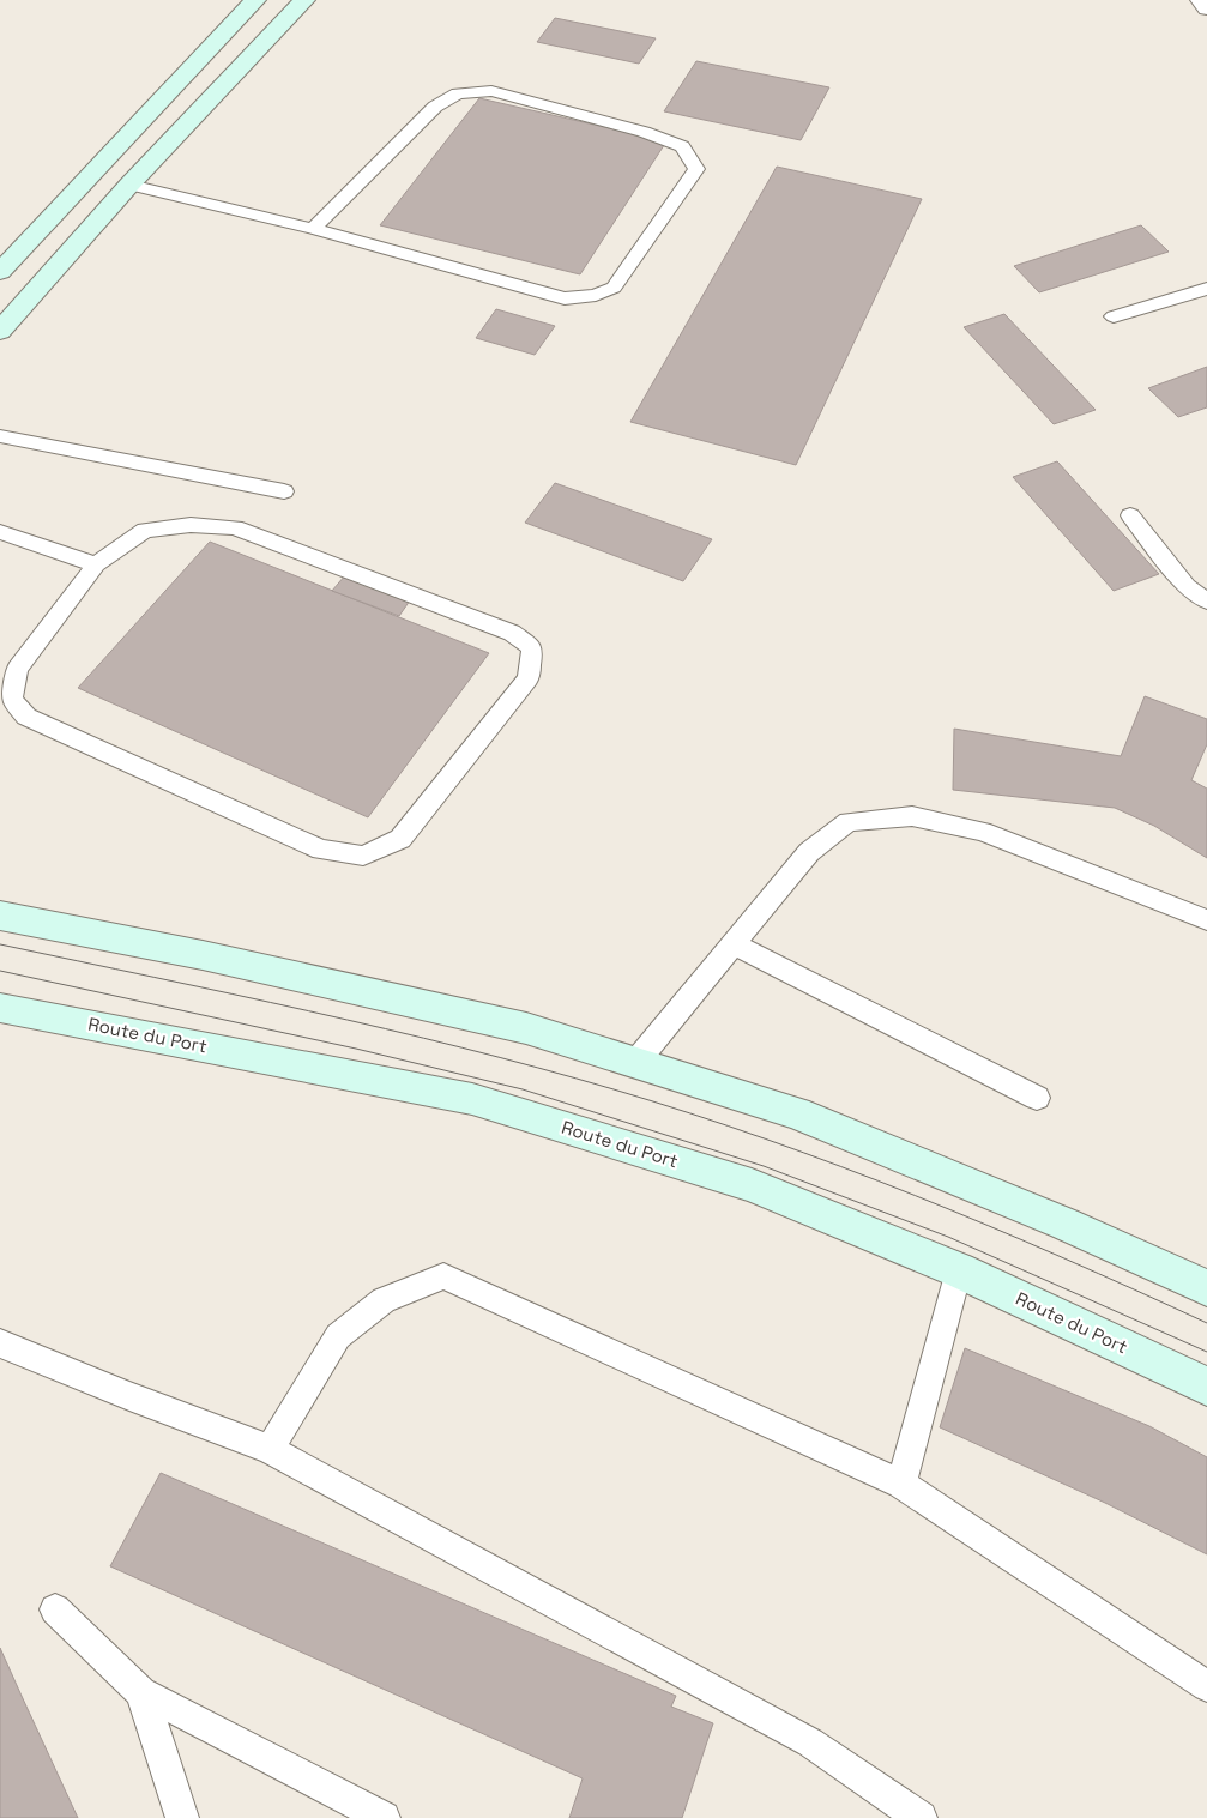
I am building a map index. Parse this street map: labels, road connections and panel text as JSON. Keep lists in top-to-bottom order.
{
  "streets": {
    "main road": ["Route du Port"]
  }
}
